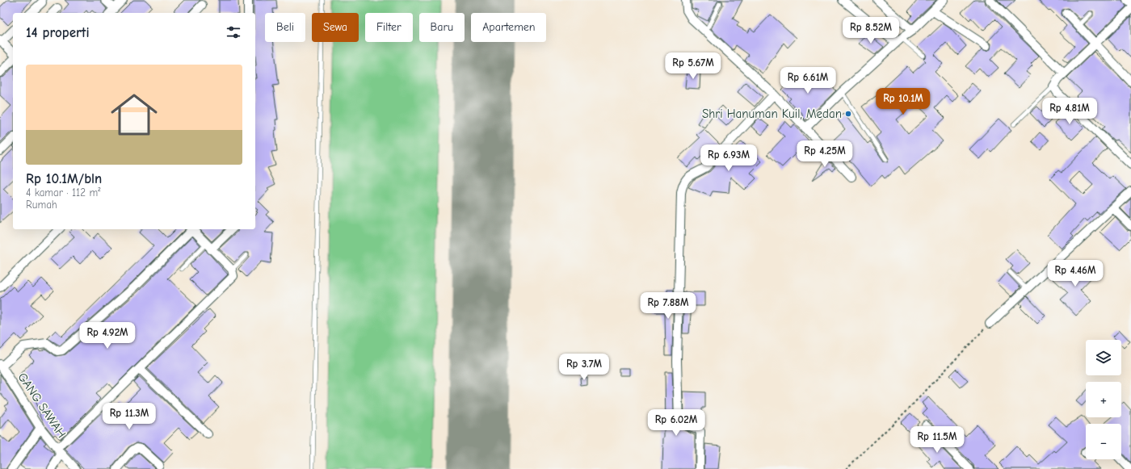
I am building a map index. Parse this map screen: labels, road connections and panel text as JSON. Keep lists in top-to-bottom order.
{
  "streets": {
    "street": ["GANG SAWAH"]
  },
  "places": ["Shri Hanuman Kuil, Medan"],
  "page": {
    "chip": [
      "Beli",
      "Sewa",
      "Filter",
      "Baru",
      "Apartemen"
    ],
    "heading": "14 properti",
    "price": [
      "Rp 8.52M",
      "Rp 5.67M",
      "Rp 6.61M",
      "Rp 10.1M",
      "Rp 4.81M",
      "Rp 4.25M",
      "Rp 6.93M",
      "Rp 4.46M",
      "Rp 7.88M",
      "Rp 4.92M",
      "Rp 3.7M",
      "Rp 11.3M",
      "Rp 6.02M",
      "Rp 11.5M"
    ],
    "list": [
      {
        "name": "Rp 10.1M/bln",
        "note": "4 kamar · 112 m² · Rumah"
      }
    ],
    "map_buttons": ["+", "−"]
  }
}
